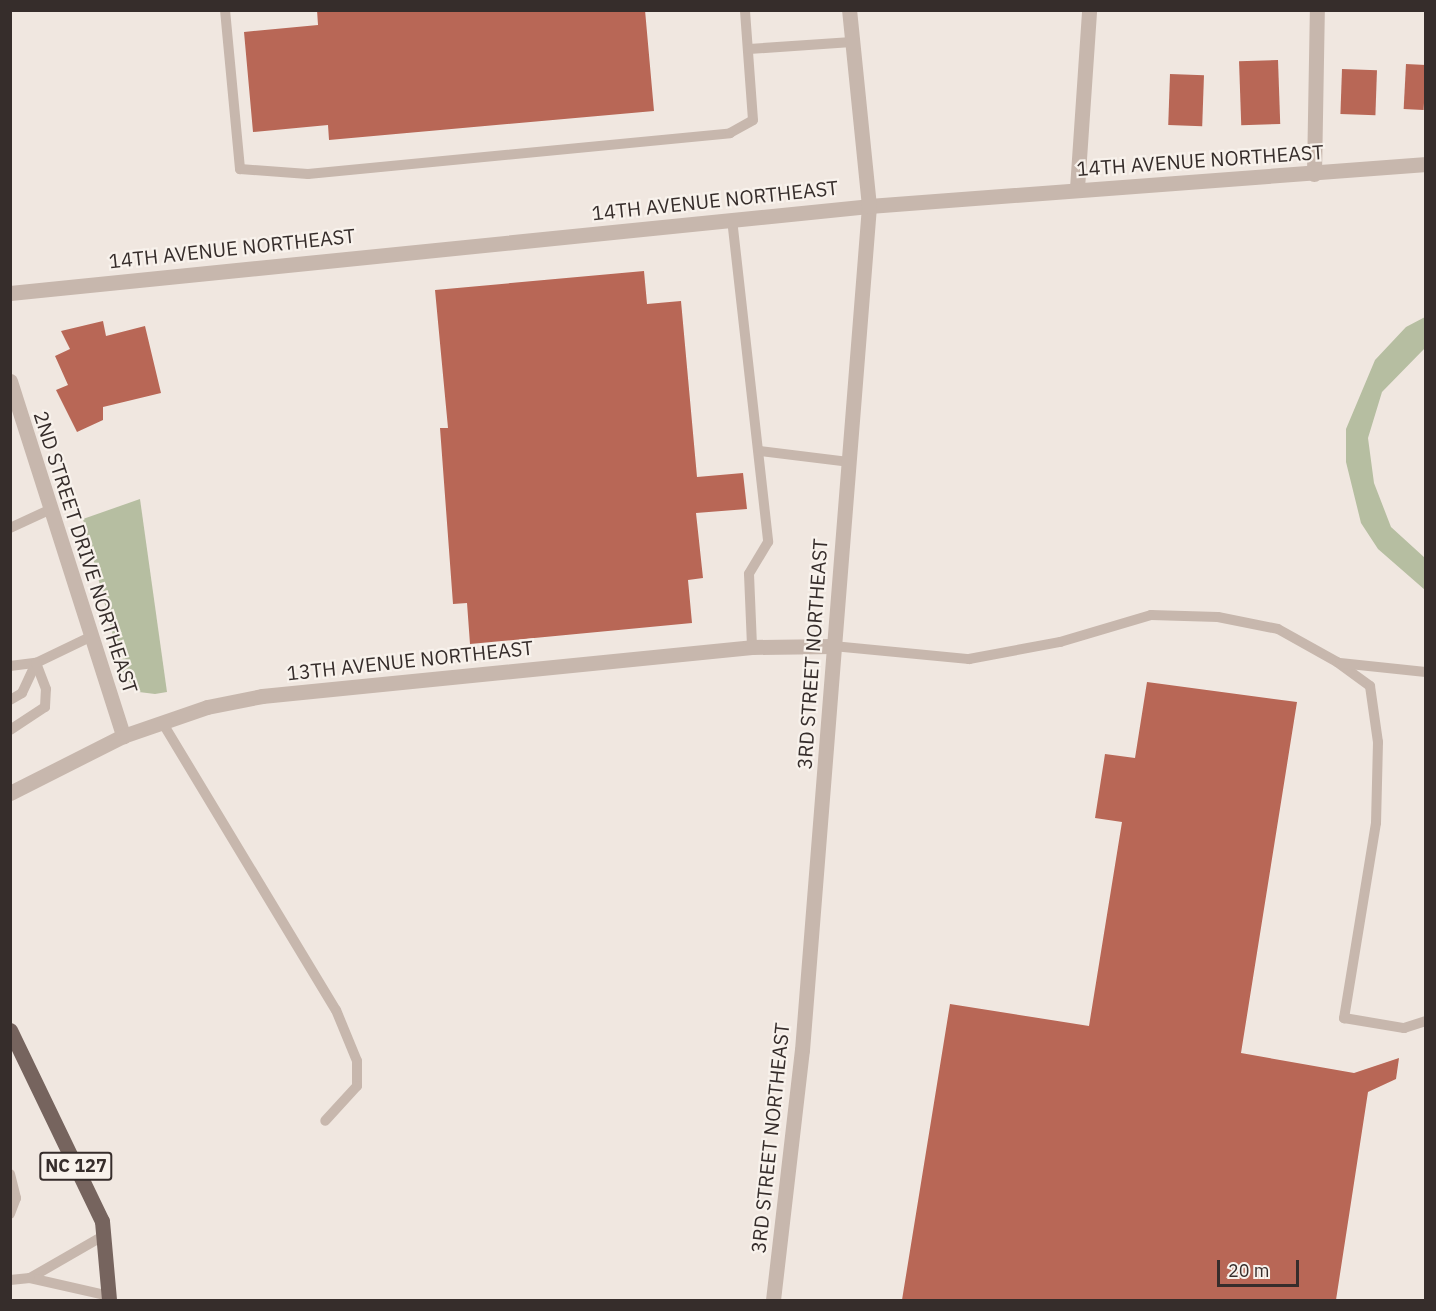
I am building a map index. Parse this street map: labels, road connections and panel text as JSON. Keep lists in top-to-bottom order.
{
  "streets": {
    "main road": ["NC 127"],
    "street": [
      "14TH AVENUE NORTHEAST",
      "2ND STREET DRIVE NORTHEAST",
      "3RD STREET NORTHEAST",
      "13TH AVENUE NORTHEAST"
    ]
  },
  "crossings": [
    ["14TH AVENUE NORTHEAST", "3RD STREET NORTHEAST"],
    ["2ND STREET DRIVE NORTHEAST", "13TH AVENUE NORTHEAST"],
    ["3RD STREET NORTHEAST", "13TH AVENUE NORTHEAST"]
  ],
  "scale_bar": "20 m"
}
